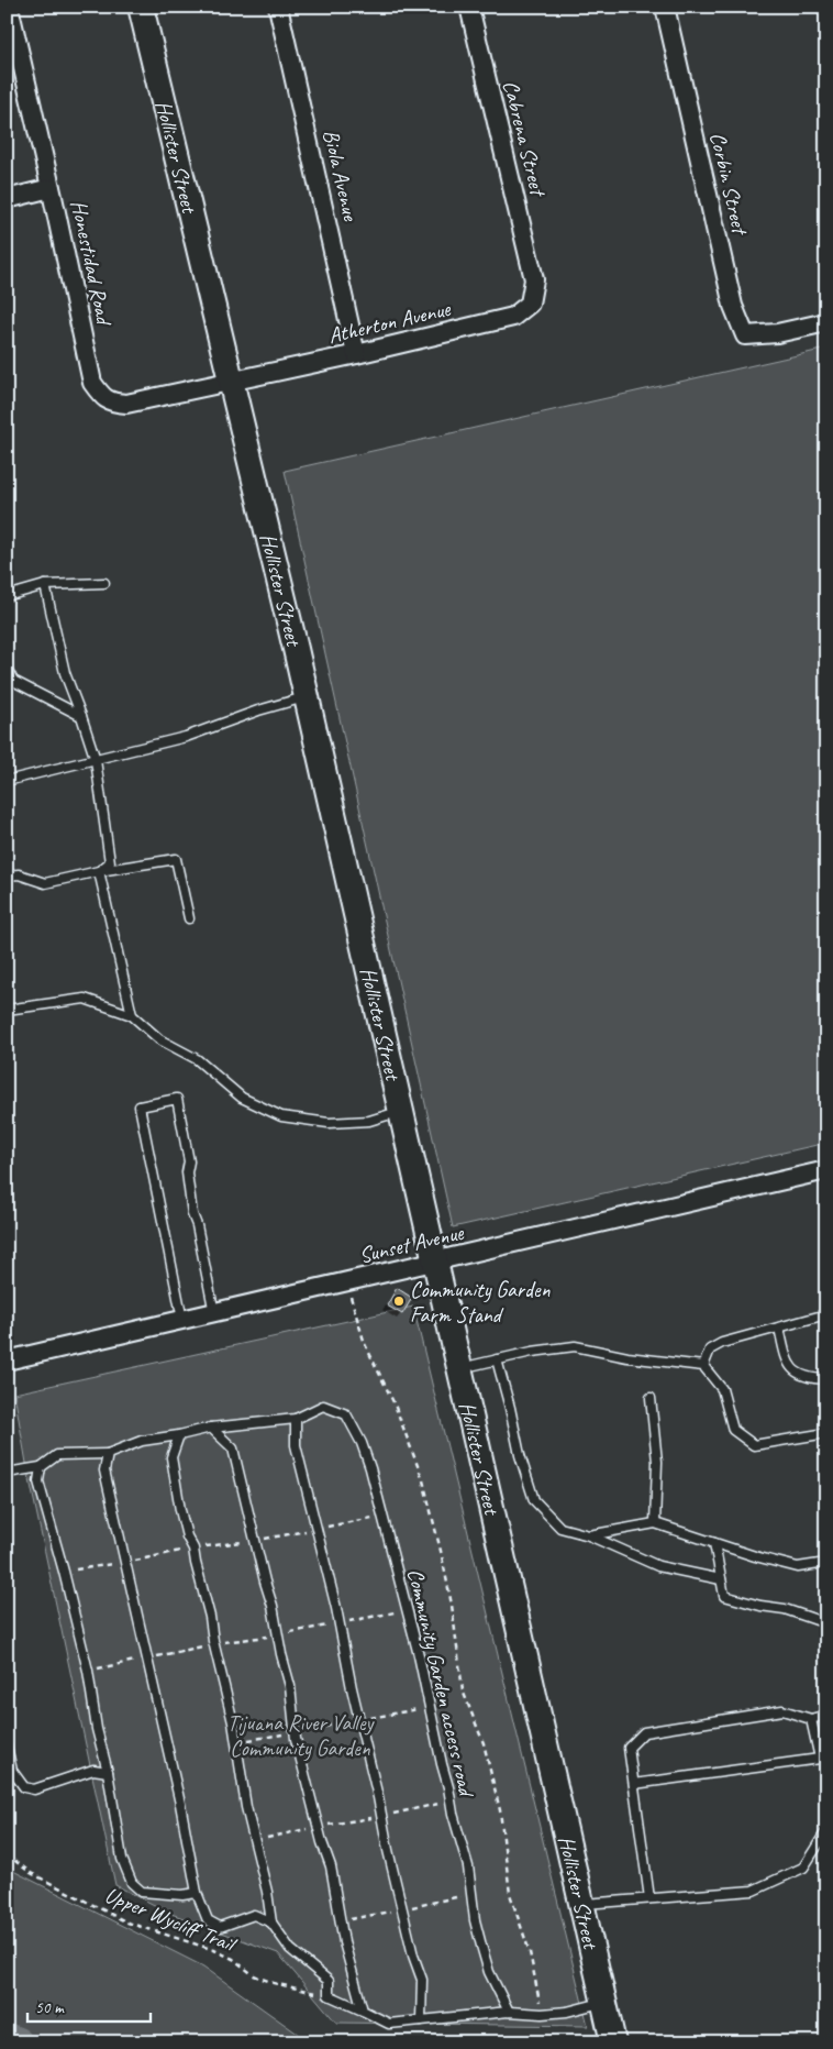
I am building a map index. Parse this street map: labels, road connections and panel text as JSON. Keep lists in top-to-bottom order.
{
  "streets": {
    "street": [
      "Cabrena Street",
      "Hollister Street",
      "Biola Avenue",
      "Corbin Street",
      "Honestidad Road",
      "Atherton Avenue",
      "Sunset Avenue"
    ],
    "lane": ["Community Garden access road"],
    "path": ["Upper Wycliff Trail"]
  },
  "crossings": [
    ["Cabrena Street", "Atherton Avenue"],
    ["Hollister Street", "Honestidad Road"],
    ["Hollister Street", "Atherton Avenue"],
    ["Hollister Street", "Sunset Avenue"],
    ["Biola Avenue", "Atherton Avenue"],
    ["Honestidad Road", "Atherton Avenue"]
  ],
  "parks": ["Tijuana River Valley Community Garden"],
  "places": ["Community Garden Farm Stand"],
  "scale_bar": "50 m"
}
